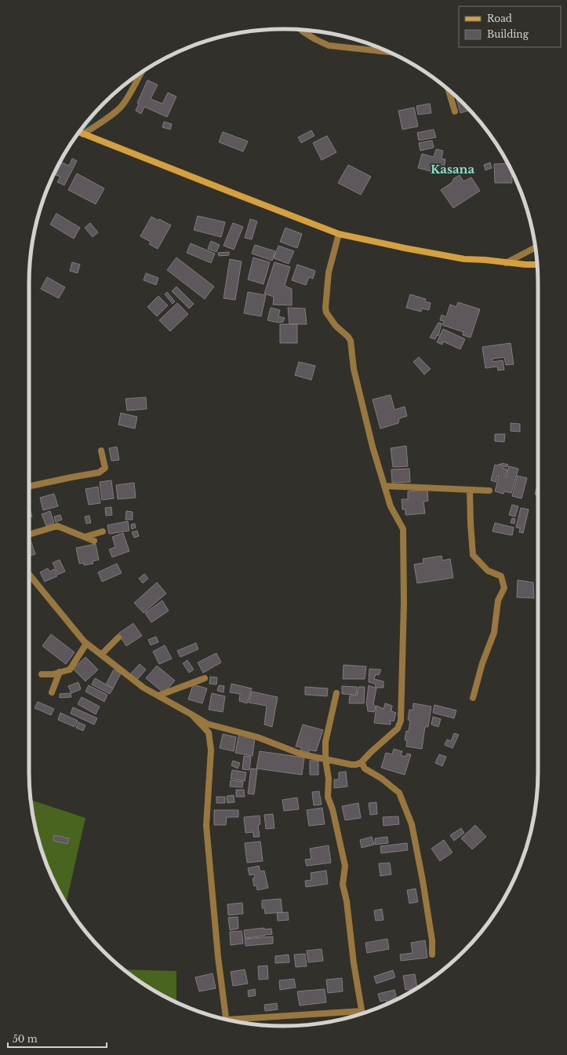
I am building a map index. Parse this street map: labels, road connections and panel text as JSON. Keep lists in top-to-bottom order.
{
  "districts": ["Kasana"],
  "legend": ["Road", "Building"],
  "scale_bar": "50 m"
}
